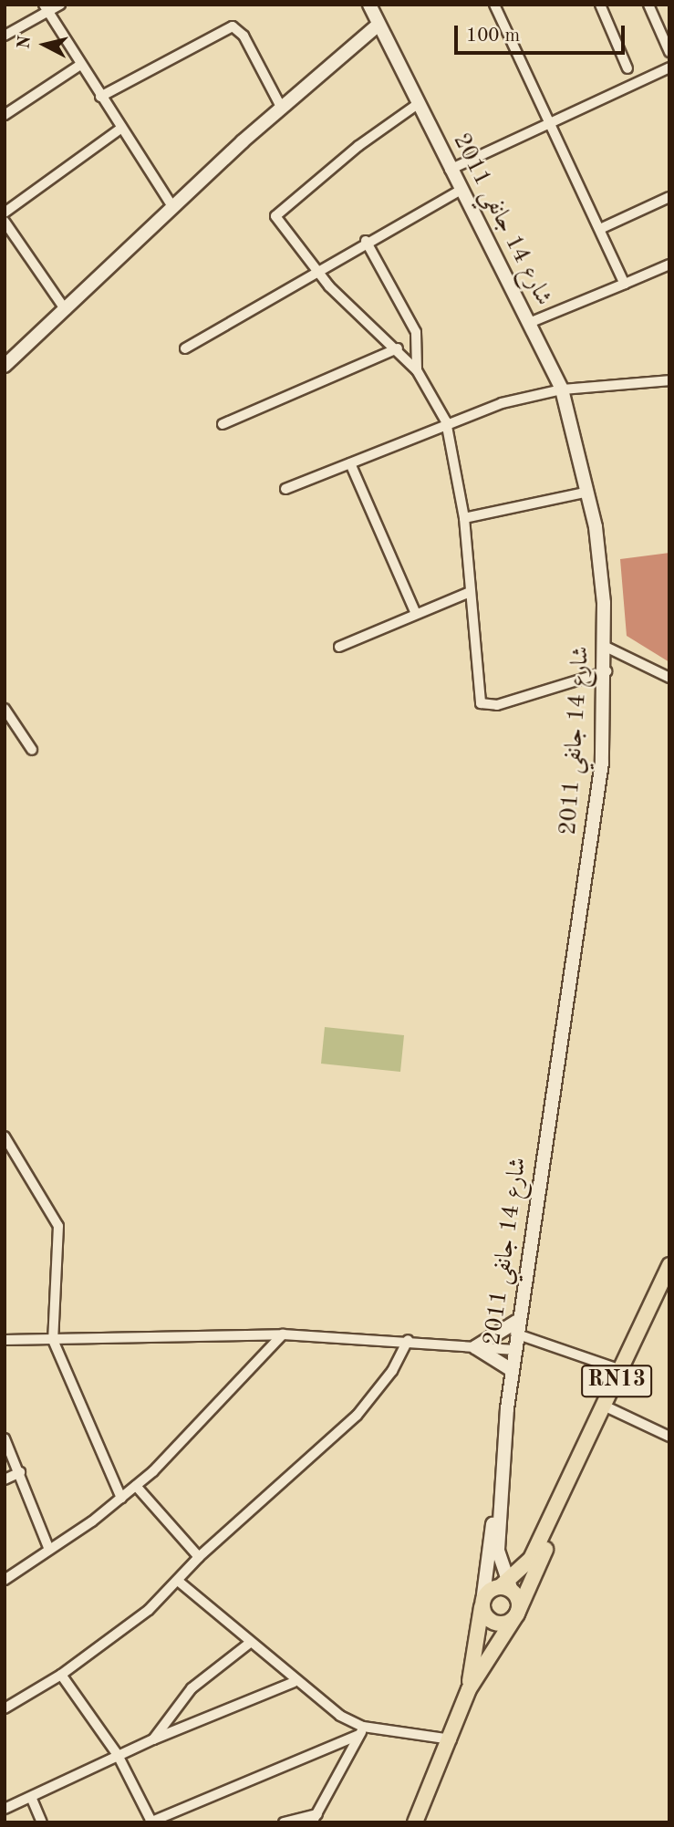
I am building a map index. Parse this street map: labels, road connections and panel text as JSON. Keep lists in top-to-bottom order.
{
  "streets": {
    "main road": ["شارع 14 جانفي 2011", "RN13"]
  },
  "crossings": [
    ["شارع 14 جانفي 2011", "RN13"]
  ],
  "scale_bar": "100 m",
  "north": "left"
}
